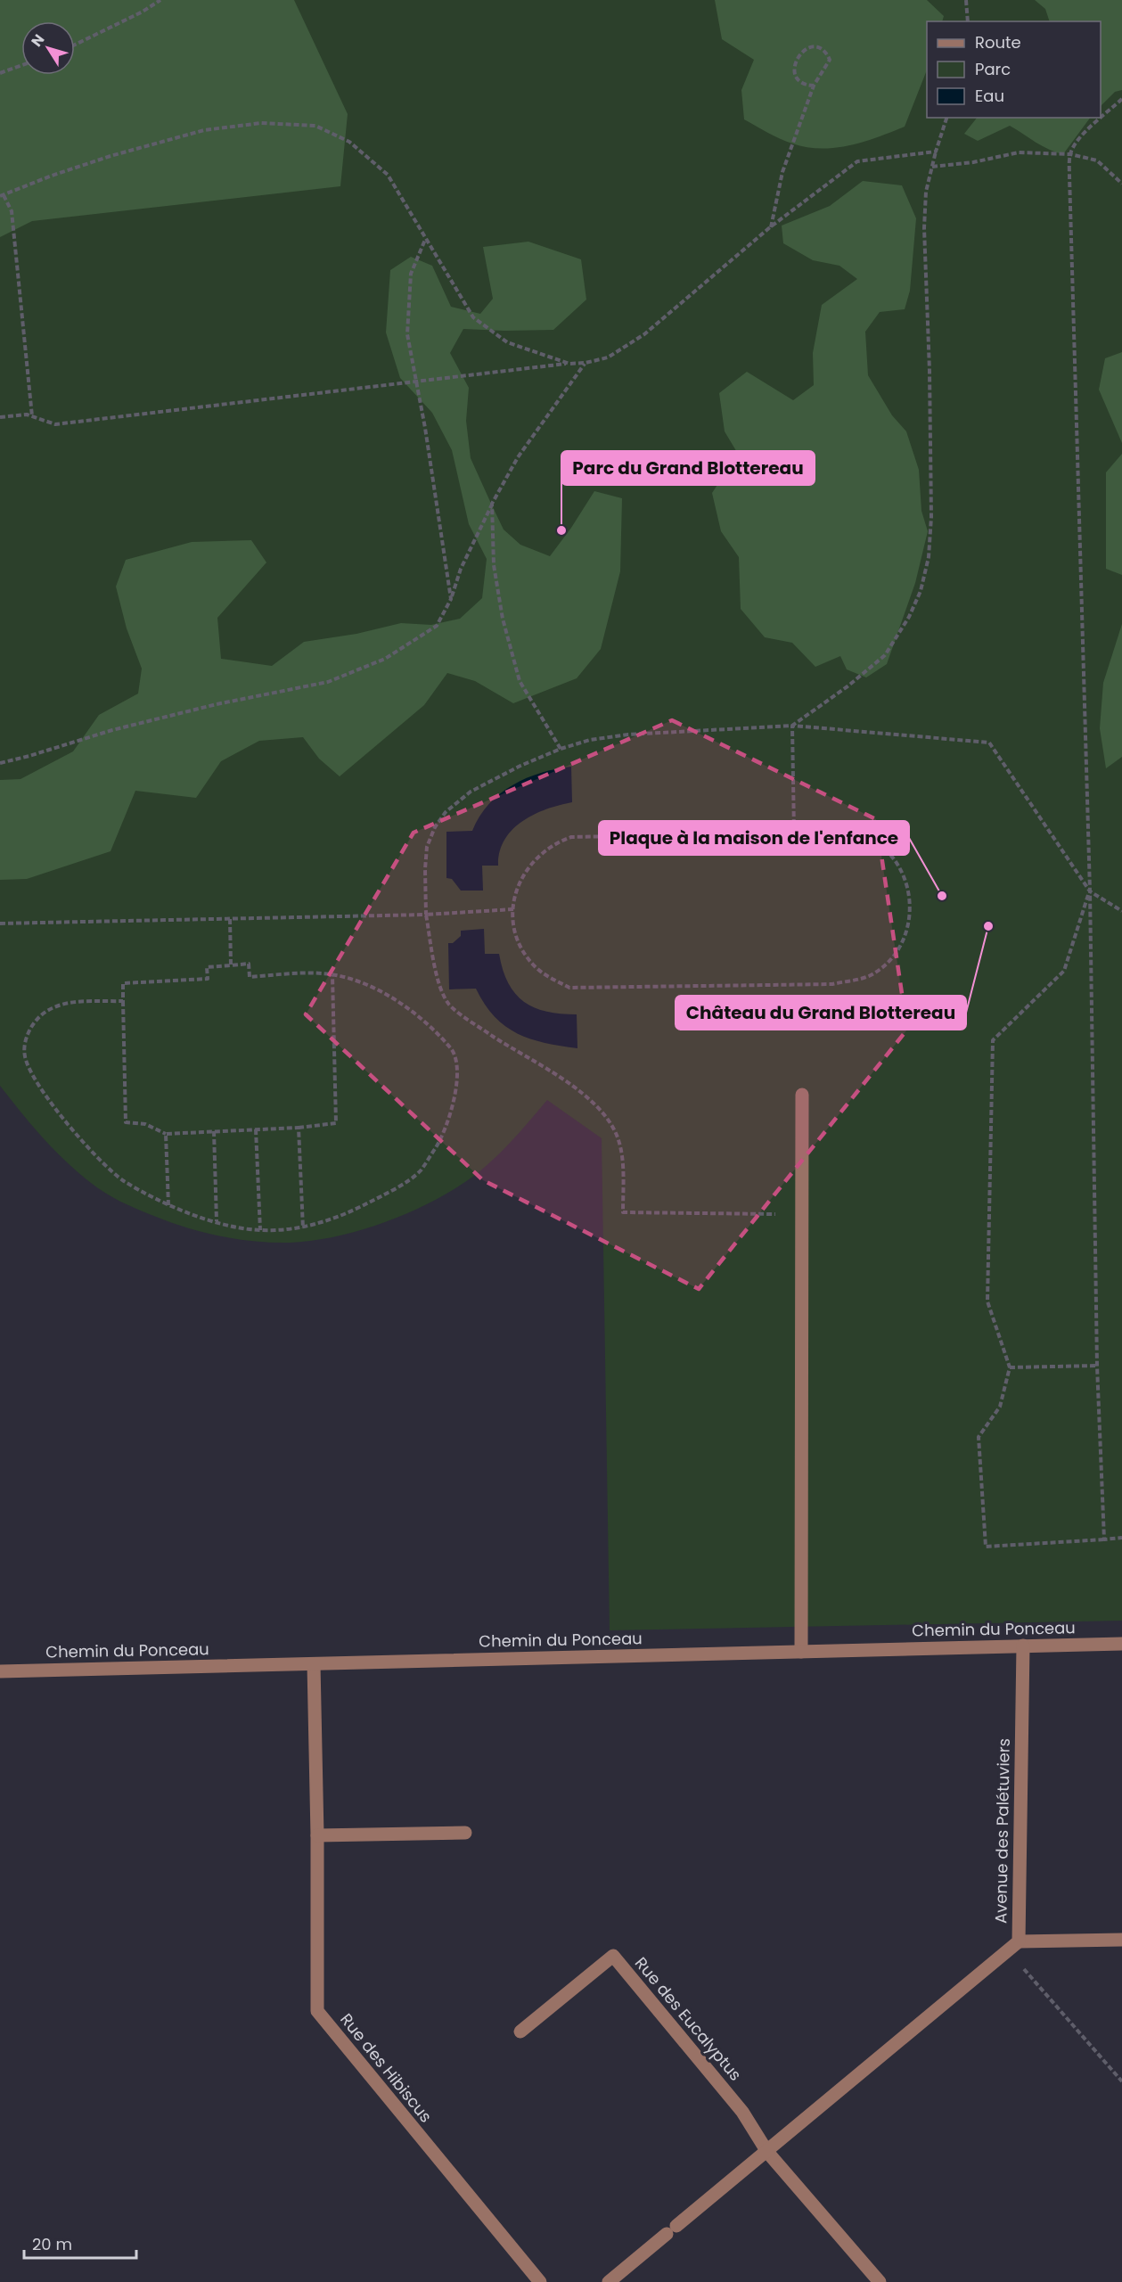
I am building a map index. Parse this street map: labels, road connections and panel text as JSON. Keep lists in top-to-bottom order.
{
  "streets": {
    "street": [
      "Chemin du Ponceau",
      "Avenue des Palétuviers",
      "Rue des Eucalyptus",
      "Rue des Hibiscus"
    ]
  },
  "crossings": [
    ["Chemin du Ponceau", "Avenue des Palétuviers"],
    ["Chemin du Ponceau", "Rue des Hibiscus"],
    ["Avenue des Palétuviers", "Rue des Eucalyptus"]
  ],
  "places": ["Parc du Grand Blottereau", "Plaque à la maison de l'enfance", "Château du Grand Blottereau"],
  "legend": ["Route", "Parc", "Eau"],
  "scale_bar": "20 m",
  "north": "top left"
}
